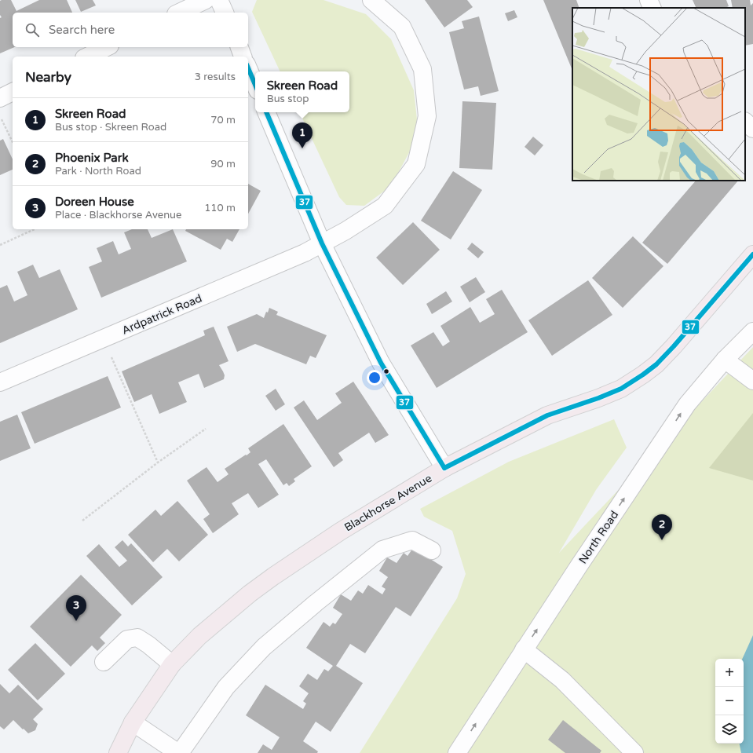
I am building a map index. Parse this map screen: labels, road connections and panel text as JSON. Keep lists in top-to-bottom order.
{
  "streets": {
    "main road": ["Blackhorse Avenue"],
    "street": ["Ardpatrick Road", "North Road"]
  },
  "one_way": ["North Road"],
  "lines": ["transit line 37"],
  "page": {
    "search": "Search here",
    "heading": ["Nearby", "3 results"],
    "popup": ["Skreen Road", "Bus stop"],
    "list": [
      {
        "mark": "1",
        "name": "Skreen Road",
        "note": "Bus stop · Skreen Road",
        "value": "70 m"
      },
      {
        "mark": "2",
        "name": "Phoenix Park",
        "note": "Park · North Road",
        "value": "90 m"
      },
      {
        "mark": "3",
        "name": "Doreen House",
        "note": "Place · Blackhorse Avenue",
        "value": "110 m"
      }
    ],
    "pins": ["1", "2", "3"],
    "map_buttons": ["+", "−"]
  }
}
